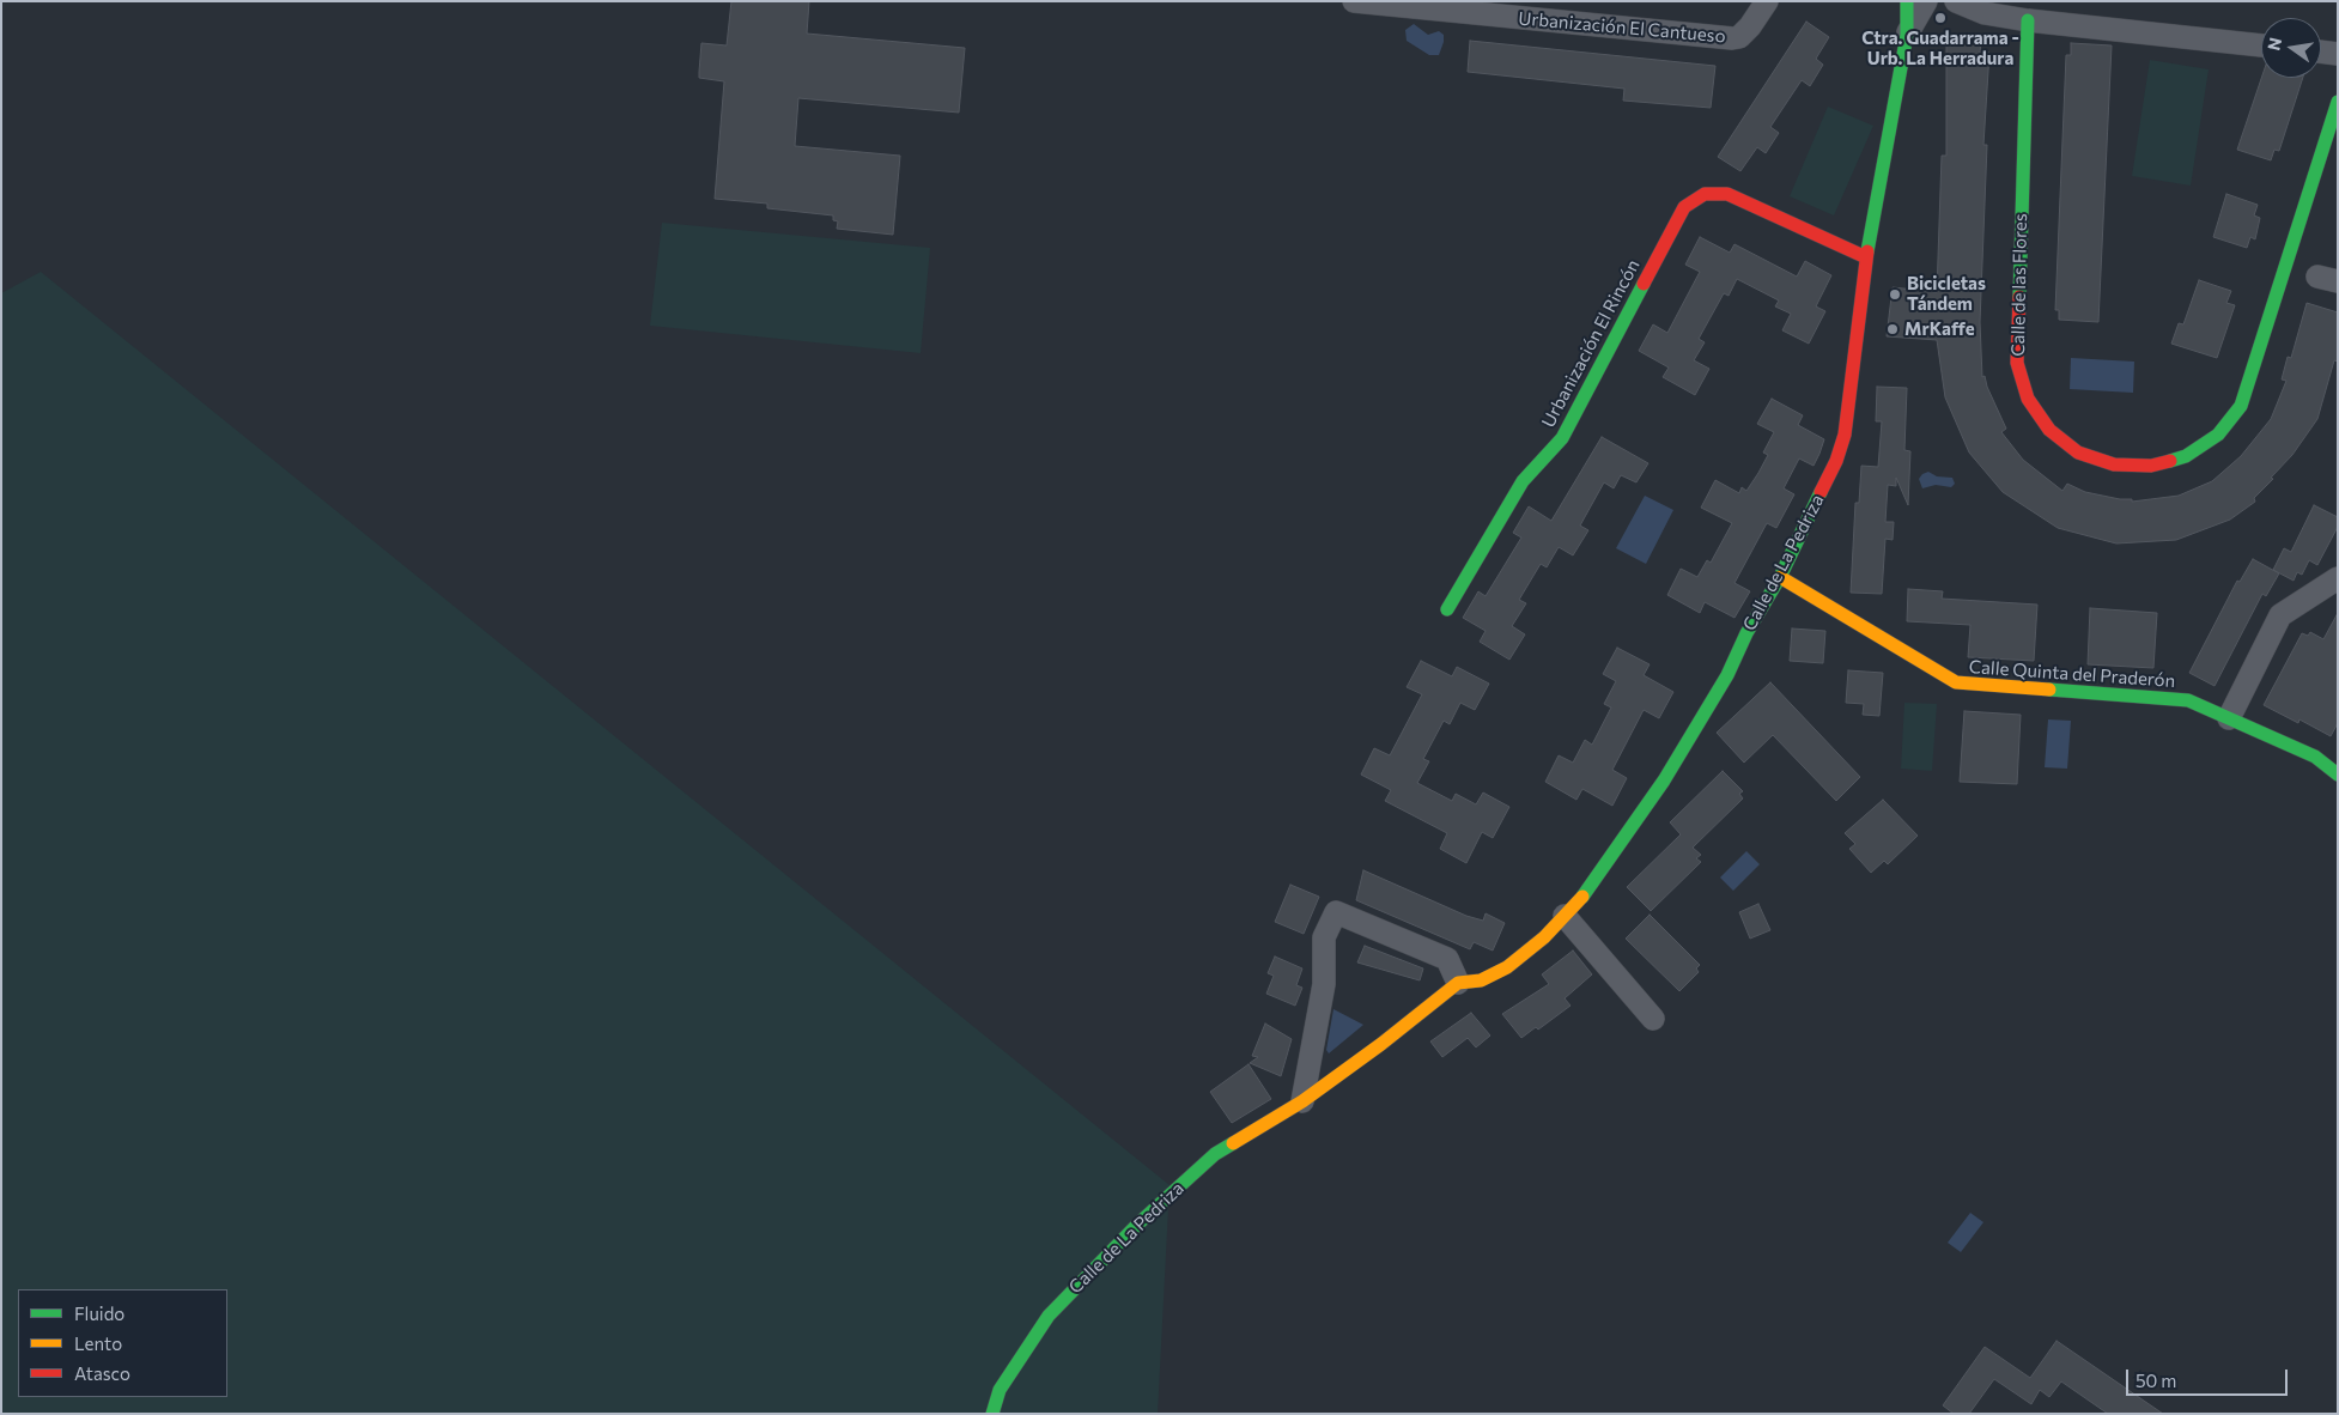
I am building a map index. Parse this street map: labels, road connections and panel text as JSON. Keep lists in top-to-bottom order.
{
  "streets": {
    "street": [
      "Urbanización El Cantueso",
      "Calle de las Flores",
      "Urbanización El Rincón",
      "Calle de La Pedriza",
      "Calle Quinta del Praderón"
    ]
  },
  "crossings": [
    ["Urbanización El Rincón", "Calle de La Pedriza"],
    ["Calle de La Pedriza", "Calle Quinta del Praderón"]
  ],
  "places": ["Ctra. Guadarrama - Urb. La Herradura", "Bicicletas Tándem", "MrKaffe"],
  "legend": ["Fluido", "Lento", "Atasco"],
  "scale_bar": "50 m",
  "north": "left"
}
